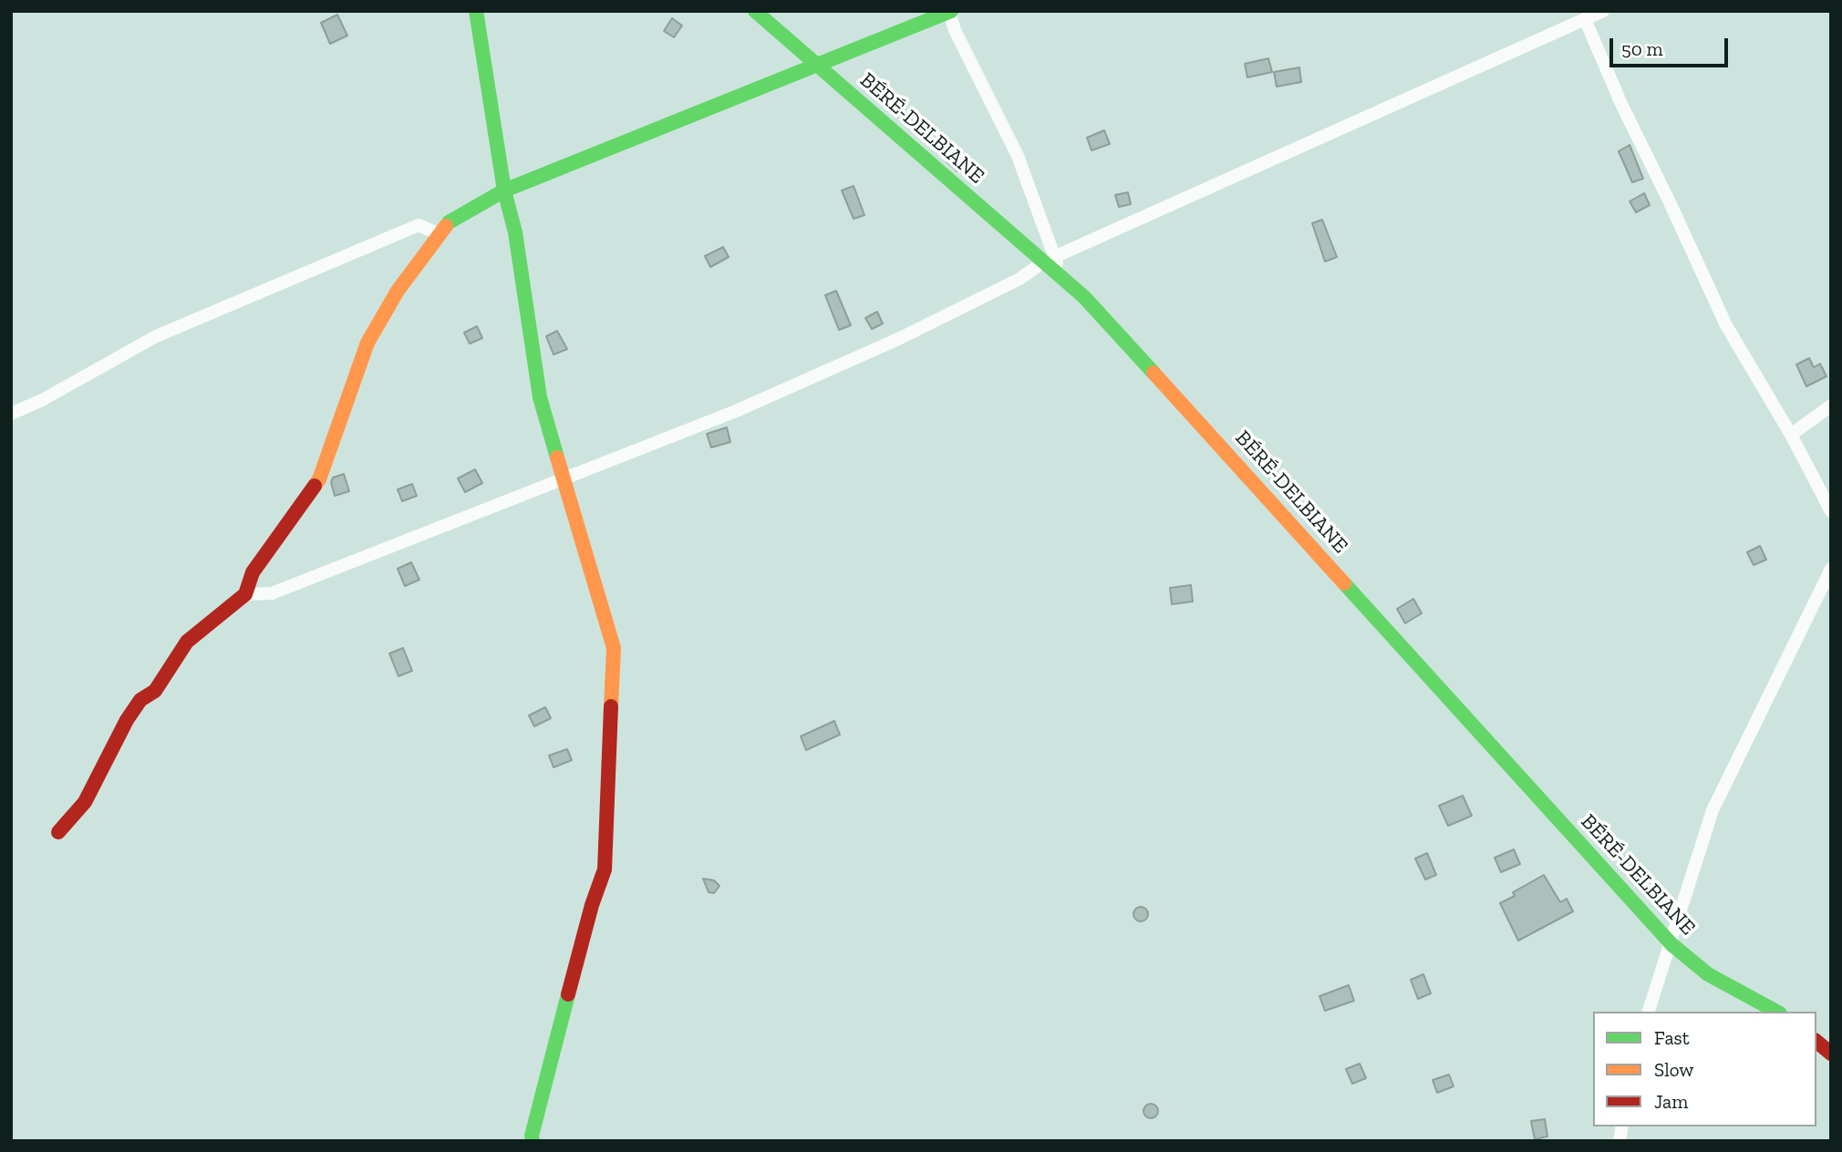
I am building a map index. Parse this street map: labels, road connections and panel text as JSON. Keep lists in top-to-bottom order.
{
  "streets": {
    "street": ["BÉRÉ-DELBIANE"]
  },
  "legend": ["Fast", "Slow", "Jam"],
  "scale_bar": "50 m"
}
